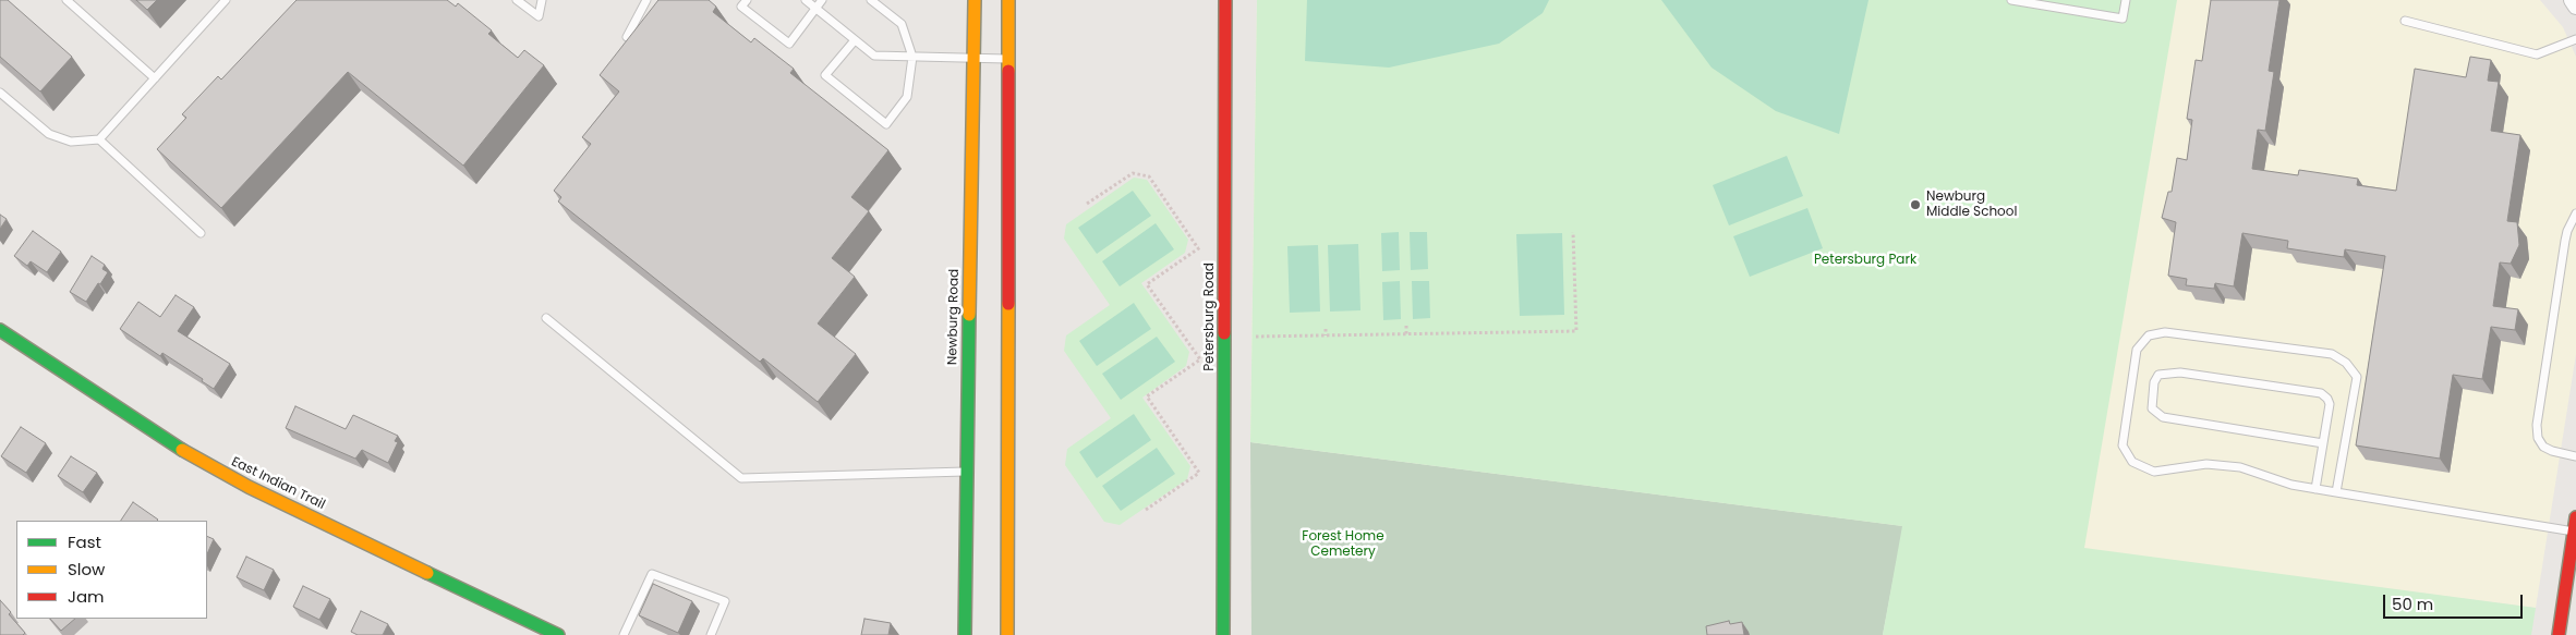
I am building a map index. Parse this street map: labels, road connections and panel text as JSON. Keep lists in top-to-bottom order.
{
  "streets": {
    "main road": ["Newburg Road", "Petersburg Road", "East Indian Trail"]
  },
  "parks": ["Petersburg Park", "Forest Home Cemetery"],
  "places": ["Newburg Middle School"],
  "legend": ["Fast", "Slow", "Jam"],
  "scale_bar": "50 m"
}
